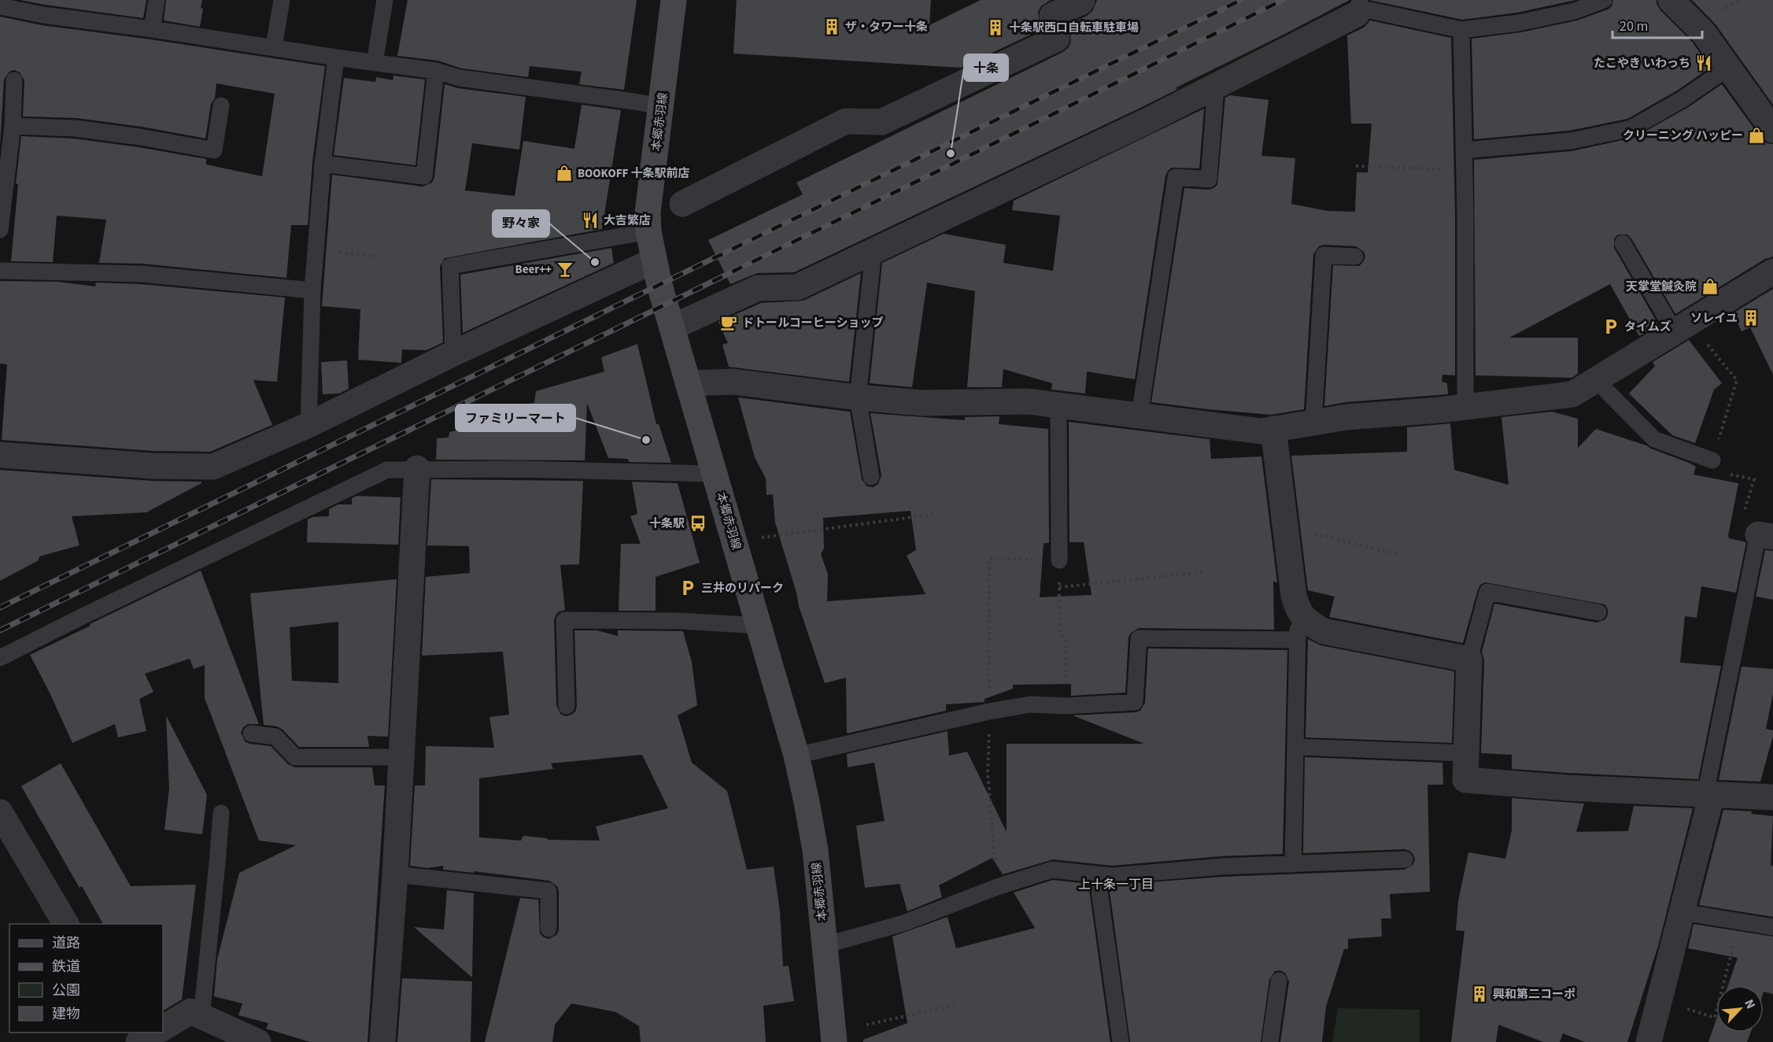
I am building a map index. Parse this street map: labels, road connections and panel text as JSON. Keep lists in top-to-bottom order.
{
  "streets": {
    "main road": ["本郷赤羽線"]
  },
  "districts": ["上十条一丁目"],
  "places": {
    "building": [
      "ザ・タワー十条",
      "十条駅西口自転車駐車場",
      "ソレイユ",
      "興和第二コーポ"
    ],
    "restaurant": ["たこやき いわっち", "大吉繁店"],
    "shop": ["クリーニング ハッピー", "BOOKOFF 十条駅前店", "天掌堂鍼灸院"],
    "other": ["十条", "野々家", "ファミリーマート"],
    "bar": ["Beer++"],
    "cafe": ["ドトールコーヒーショップ"],
    "parking": ["タイムズ", "三井のリパーク"],
    "bus stop": ["十条駅"]
  },
  "legend": [
    "道路",
    "鉄道",
    "公園",
    "建物"
  ],
  "scale_bar": "20 m",
  "north": "top right"
}
